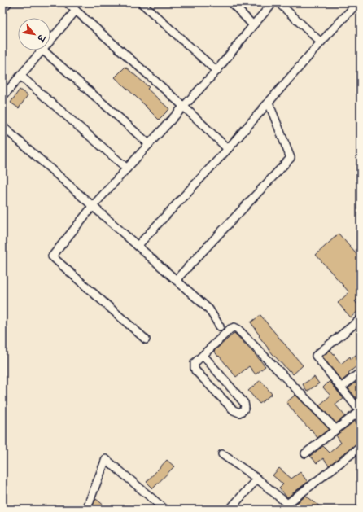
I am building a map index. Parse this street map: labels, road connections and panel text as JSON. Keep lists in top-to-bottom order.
{
  "north": "bottom right"
}
